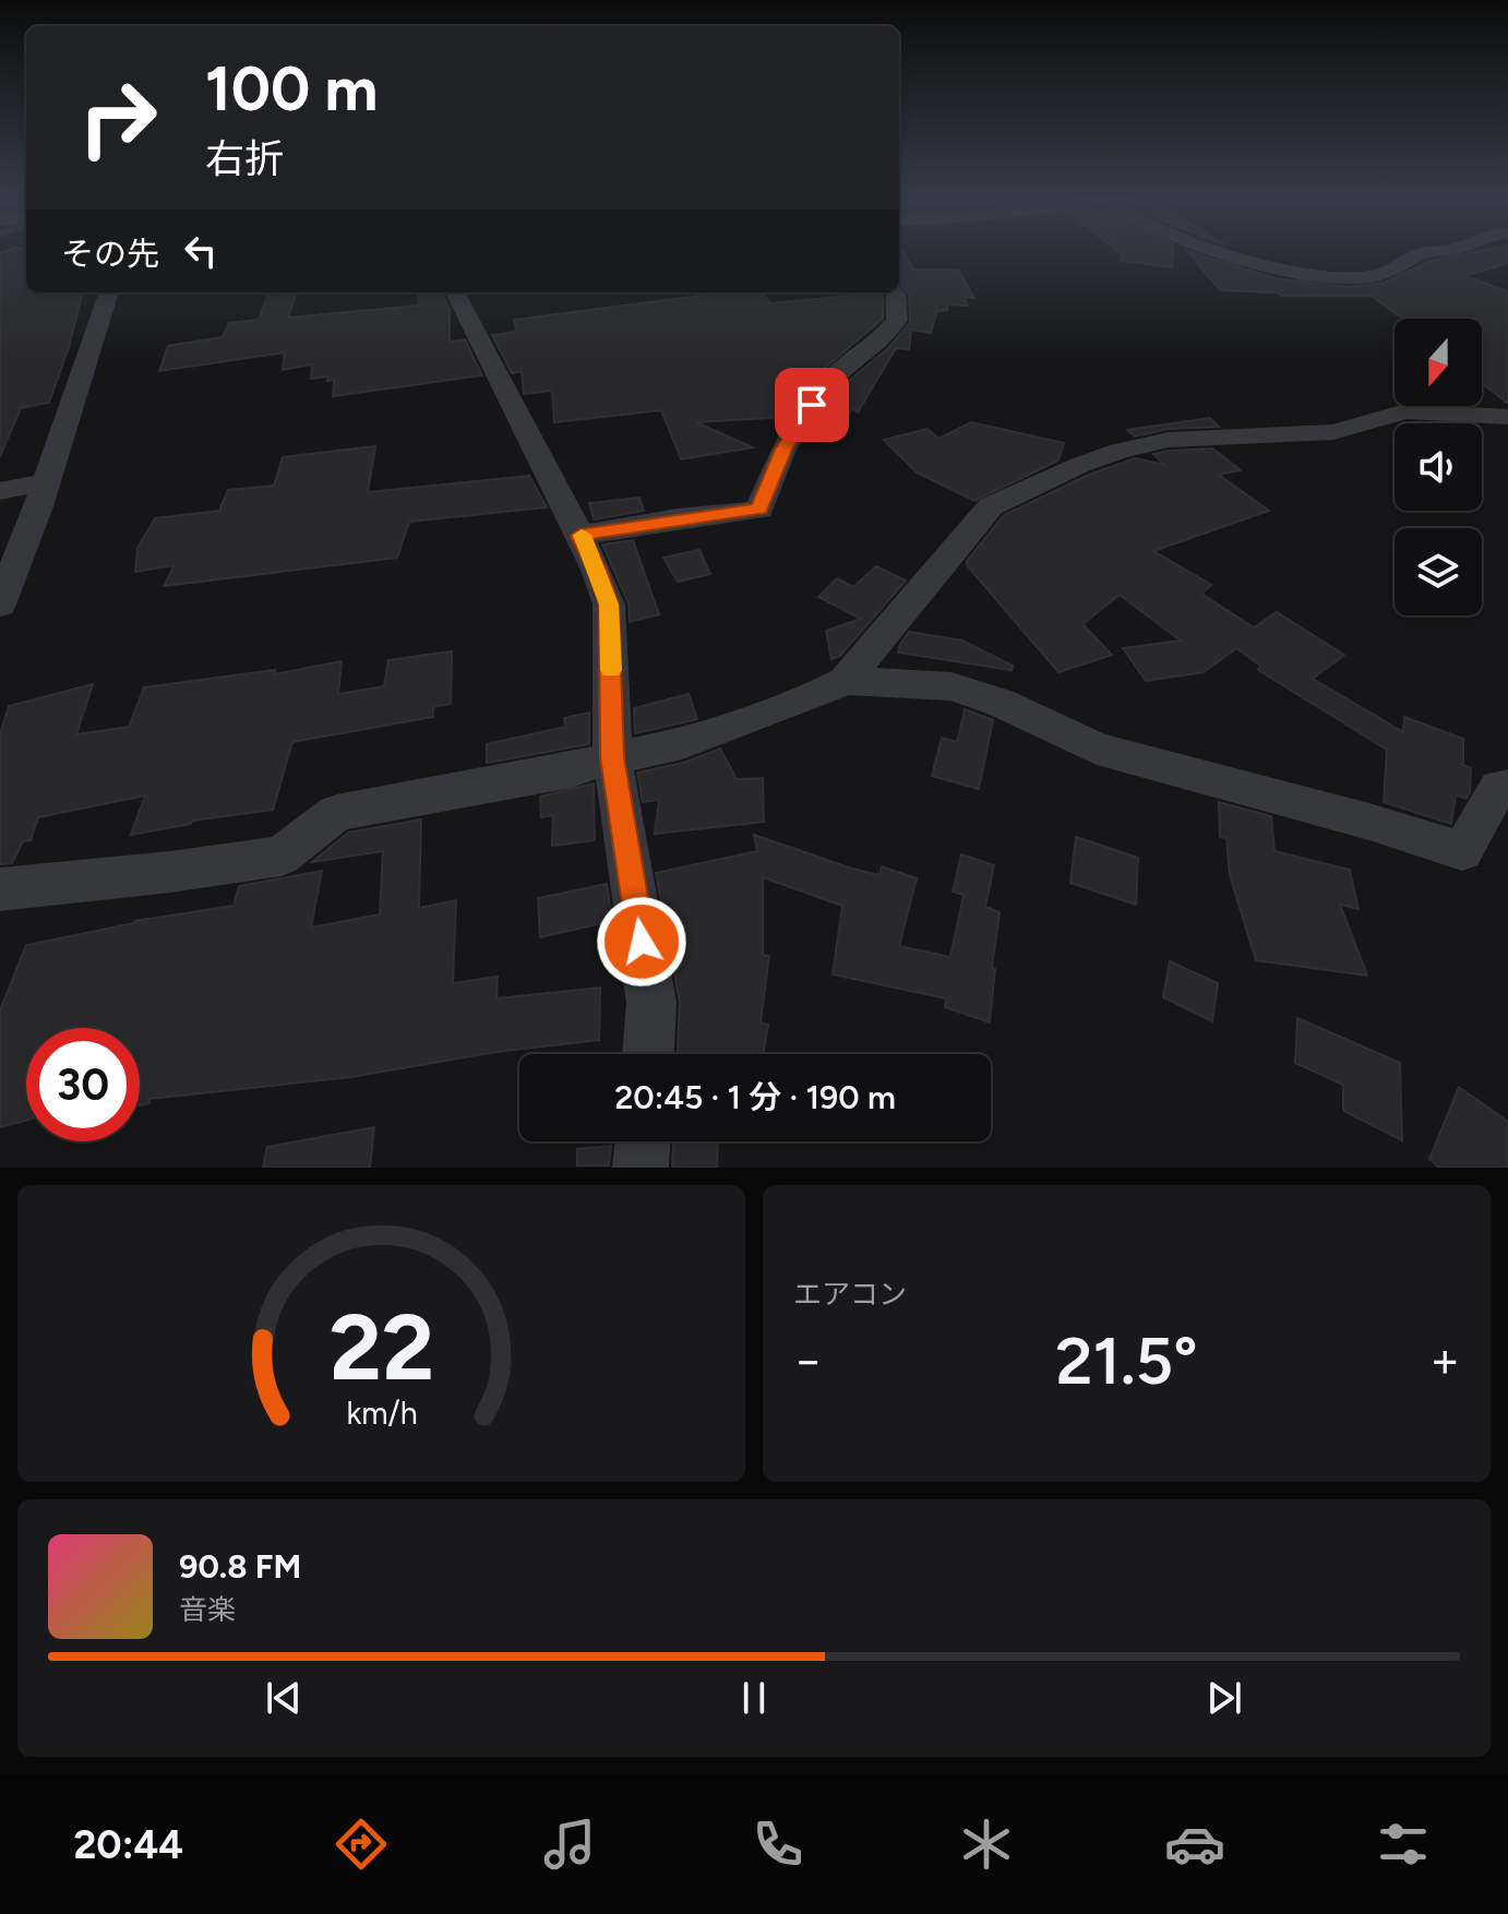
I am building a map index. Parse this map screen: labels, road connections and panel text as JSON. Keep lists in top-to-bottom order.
{
  "north": "bottom",
  "page": {
    "turn": ["100 m", "右折"],
    "then": "その先",
    "limit": "30",
    "trip": "20:45 · 1 分 · 190 m",
    "tile": "エアコン",
    "heat": ["−", "21.5°", "+"],
    "song": ["90.8 FM", "音楽"],
    "tabs": "20:44",
    "gauge": ["22", "km/h"]
  }
}
